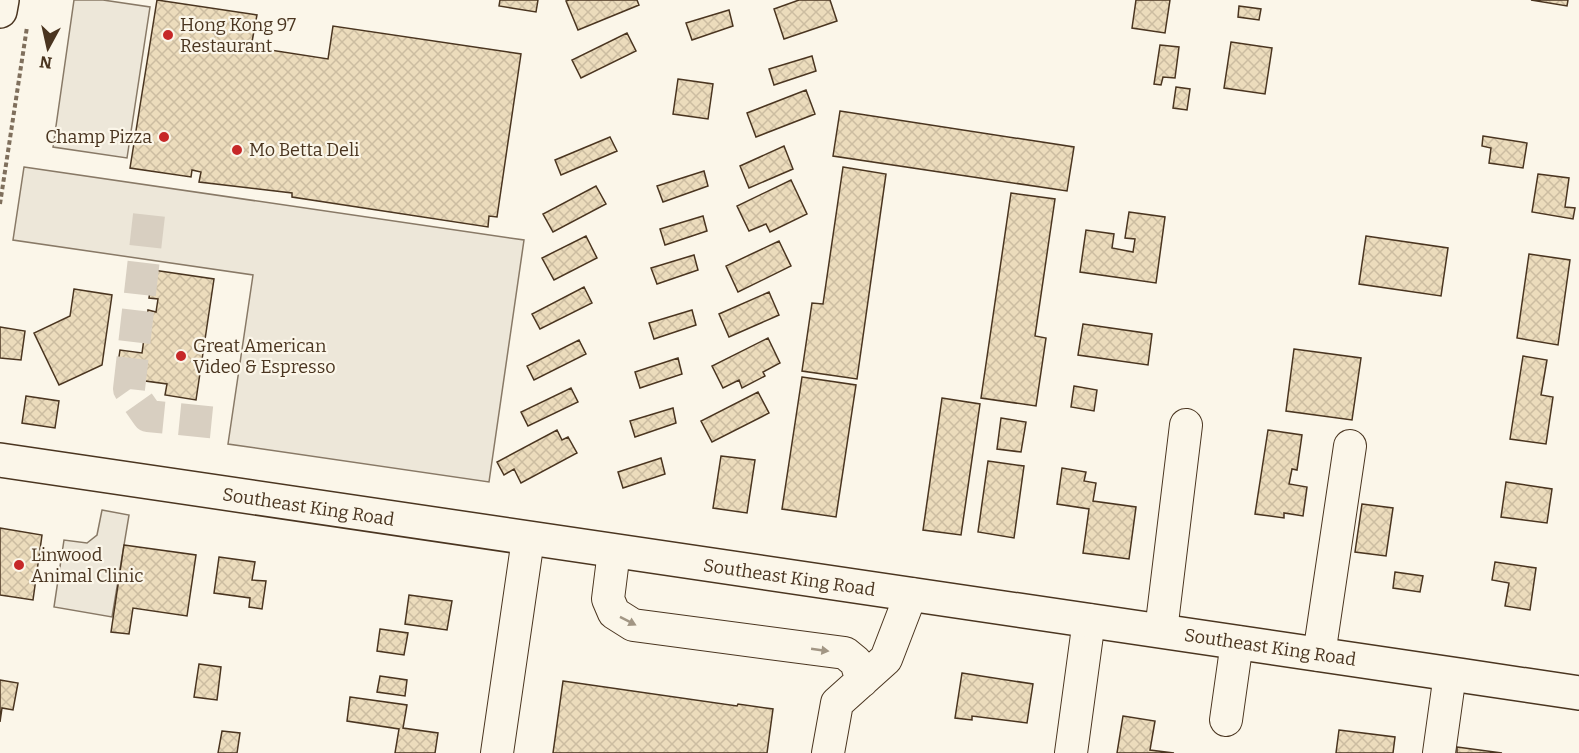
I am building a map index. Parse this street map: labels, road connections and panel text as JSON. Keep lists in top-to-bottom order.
{
  "streets": {
    "main road": ["Southeast King Road"]
  },
  "places": [
    "Hong Kong 97 Restaurant",
    "Champ Pizza",
    "Mo Betta Deli",
    "Great American Video & Espresso",
    "Linwood Animal Clinic"
  ],
  "north": "bottom"
}
